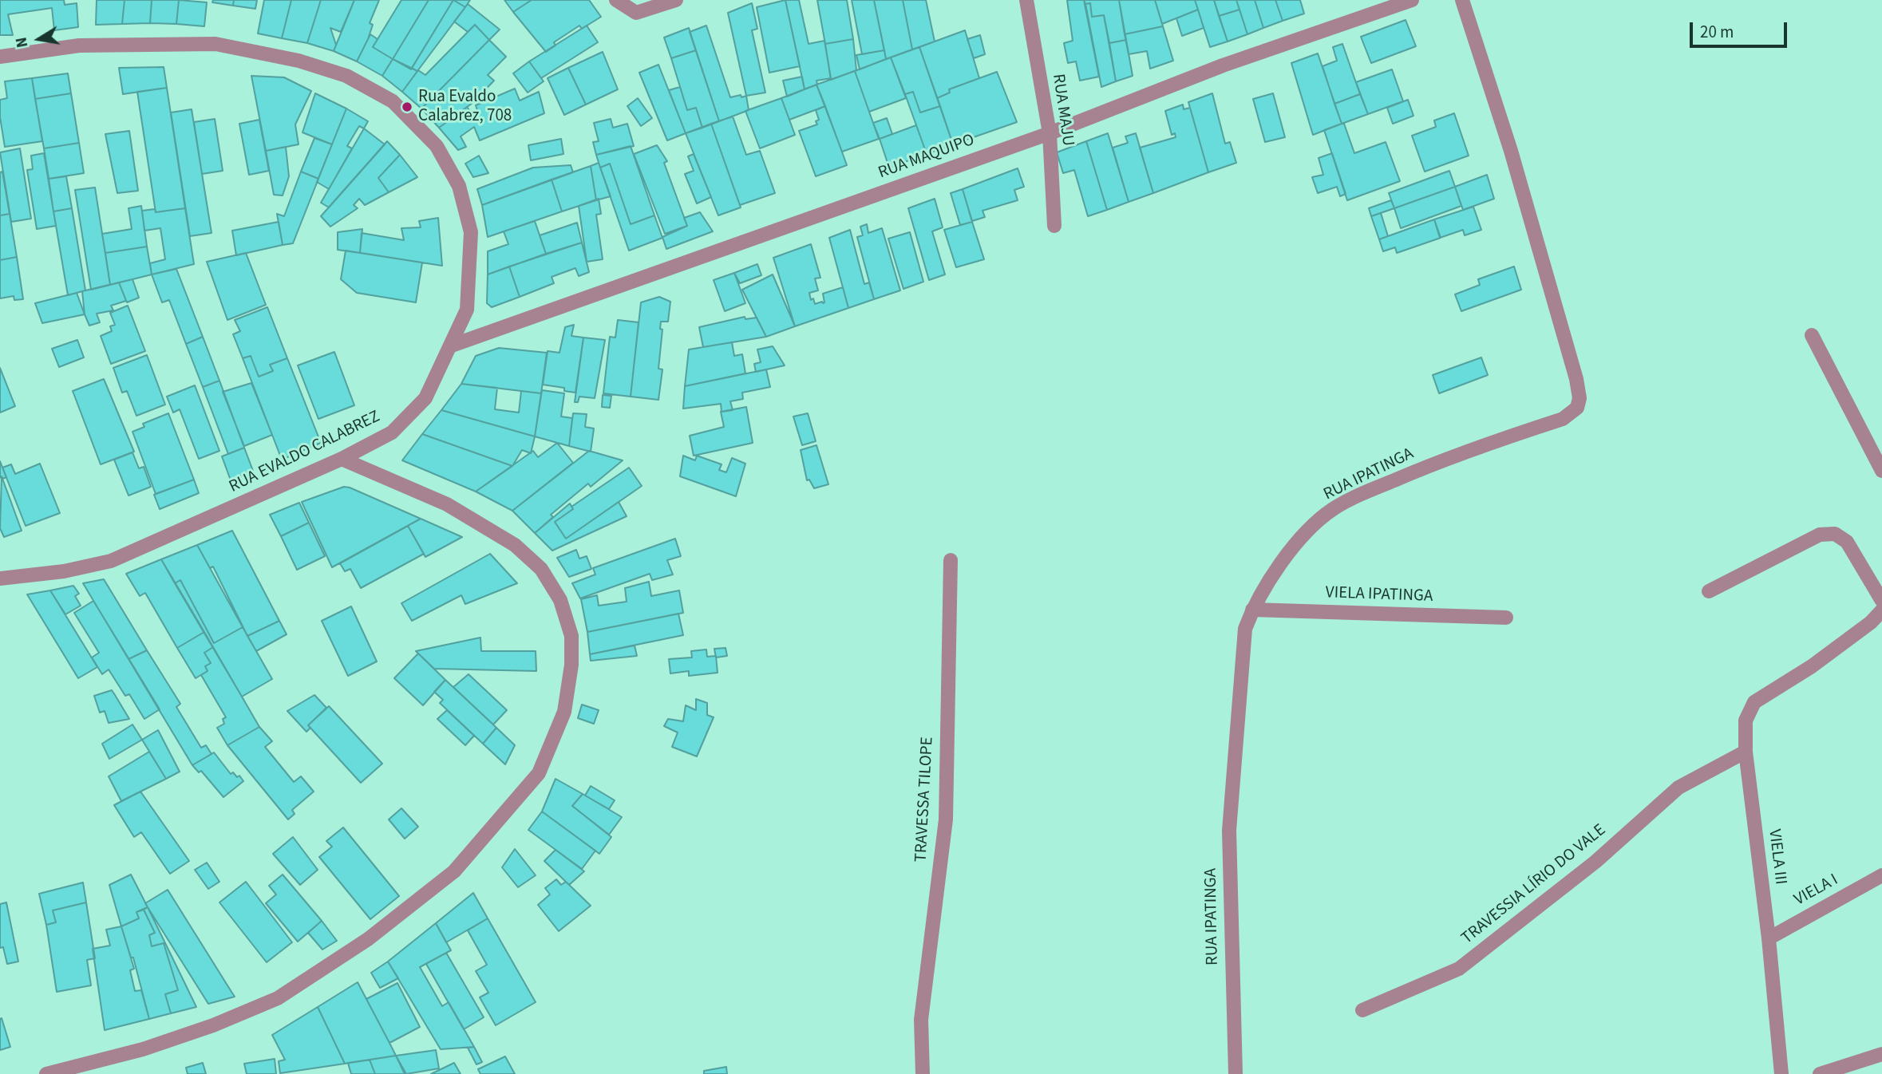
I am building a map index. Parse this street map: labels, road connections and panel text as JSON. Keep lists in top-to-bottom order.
{
  "streets": {
    "street": [
      "RUA MAJU",
      "RUA MAQUIPO",
      "RUA EVALDO CALABREZ",
      "RUA IPATINGA",
      "VIELA IPATINGA",
      "TRAVESSA TILOPE",
      "VIELA III",
      "TRAVESSIA LÍRIO DO VALE",
      "VIELA I"
    ]
  },
  "crossings": [
    ["RUA MAJU", "RUA MAQUIPO"],
    ["RUA MAQUIPO", "RUA EVALDO CALABREZ"],
    ["RUA IPATINGA", "VIELA IPATINGA"],
    ["VIELA III", "TRAVESSIA LÍRIO DO VALE"],
    ["VIELA III", "VIELA I"]
  ],
  "places": ["Rua Evaldo Calabrez, 708"],
  "scale_bar": "20 m",
  "north": "left"
}
